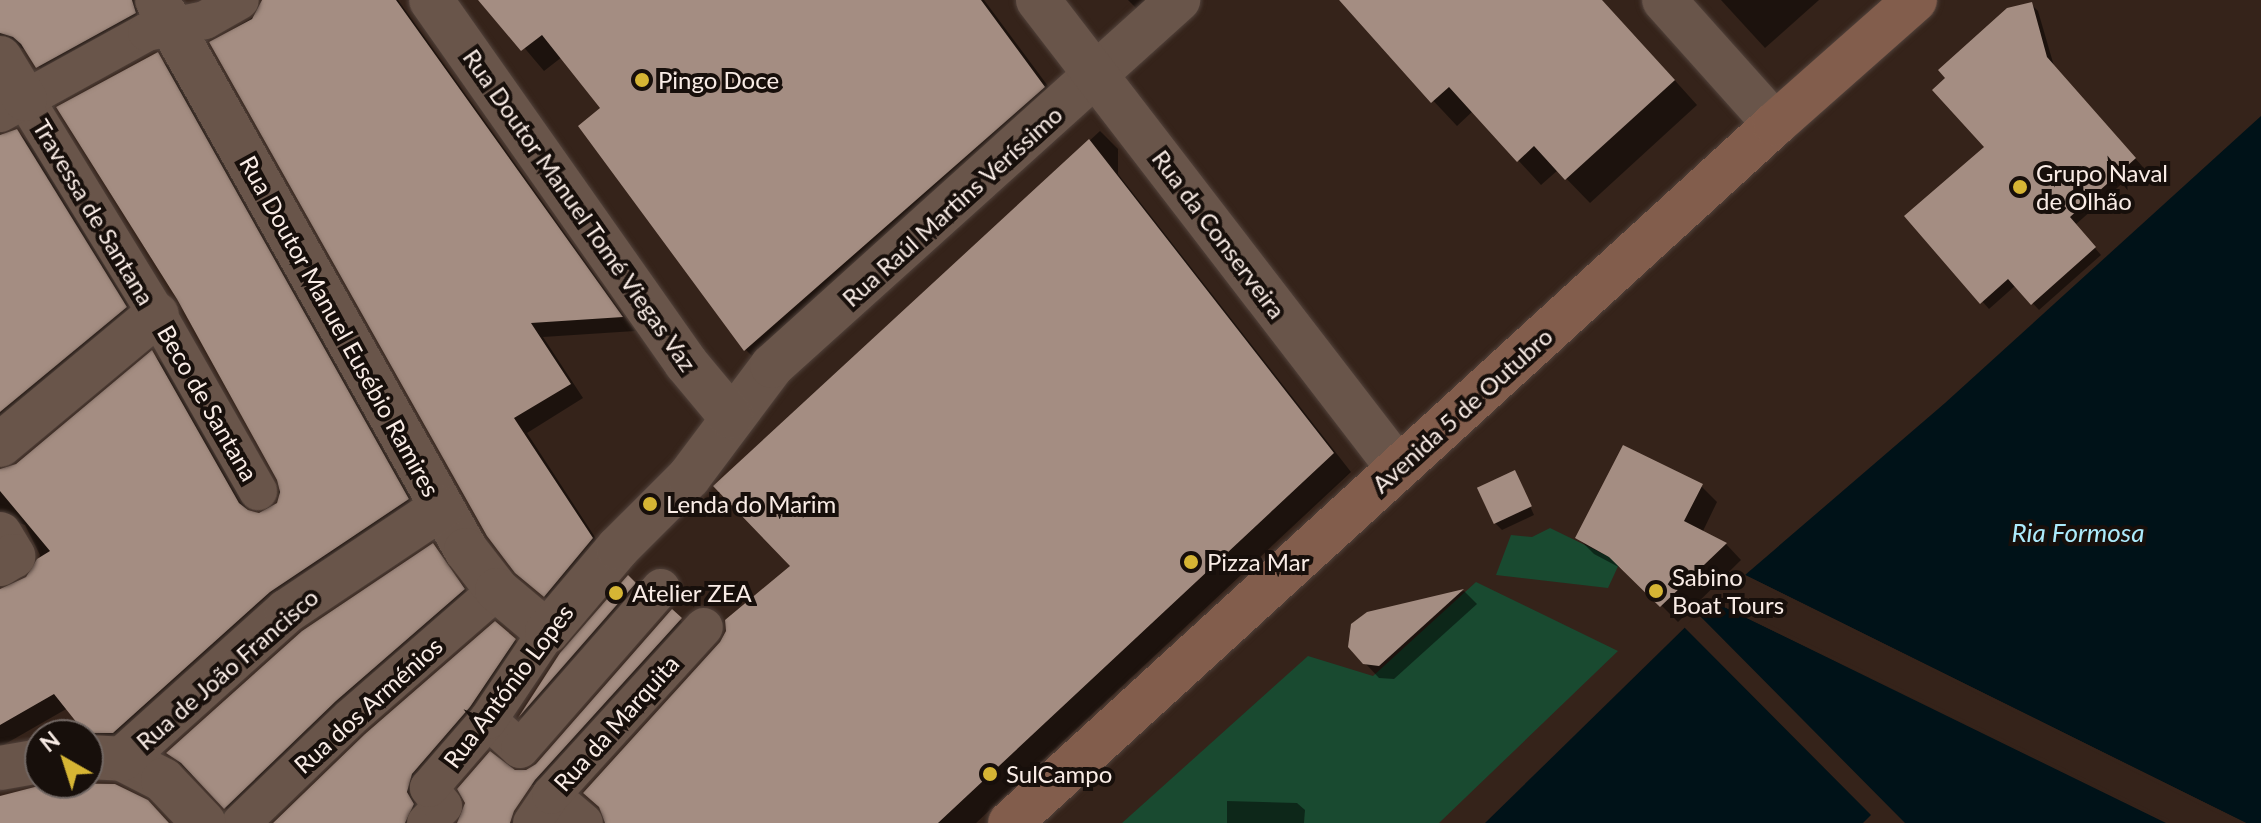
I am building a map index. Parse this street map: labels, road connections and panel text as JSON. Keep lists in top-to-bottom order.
{
  "streets": {
    "main road": ["Avenida 5 de Outubro"],
    "street": [
      "Rua Raúl Martins Veríssimo",
      "Rua Doutor Manuel Tomé Viegas Vaz",
      "Travessa de Santana",
      "Rua da Conserveira",
      "Rua Doutor Manuel Eusébio Ramires",
      "Beco de Santana",
      "Rua de João Francisco",
      "Rua António Lopes",
      "Rua dos Arménios",
      "Rua da Marquita"
    ]
  },
  "crossings": [
    ["Rua Raúl Martins Veríssimo", "Rua Doutor Manuel Tomé Viegas Vaz"],
    ["Rua Raúl Martins Veríssimo", "Rua da Conserveira"],
    ["Rua Raúl Martins Veríssimo", "Rua António Lopes"],
    ["Travessa de Santana", "Beco de Santana"],
    ["Rua da Conserveira", "Avenida 5 de Outubro"],
    ["Rua Doutor Manuel Eusébio Ramires", "Rua de João Francisco"],
    ["Rua Doutor Manuel Eusébio Ramires", "Rua António Lopes"],
    ["Rua Doutor Manuel Eusébio Ramires", "Rua dos Arménios"]
  ],
  "water": ["Ria Formosa"],
  "places": [
    "Pingo Doce",
    "Grupo Naval de Olhão",
    "Lenda do Marim",
    "Pizza Mar",
    "Sabino Boat Tours",
    "Atelier ZEA",
    "SulCampo"
  ],
  "north": "top left"
}
